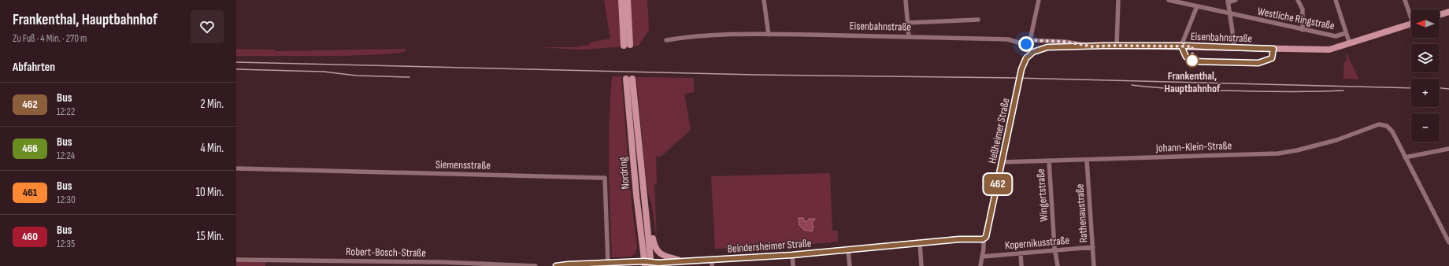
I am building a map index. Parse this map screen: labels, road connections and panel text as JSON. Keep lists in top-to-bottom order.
{
  "streets": {
    "street": [
      "Westliche Ringstraße",
      "Eisenbahnstraße",
      "Heßheimer Straße",
      "Johann-Klein-Straße",
      "Siemensstraße",
      "Nordring",
      "Wingertstraße",
      "Rathenaustraße",
      "Kopernikusstraße",
      "Beindersheimer Straße",
      "Robert-Bosch-Straße"
    ]
  },
  "crossings": [
    ["Eisenbahnstraße", "Heßheimer Straße"],
    ["Heßheimer Straße", "Johann-Klein-Straße"],
    ["Heßheimer Straße", "Kopernikusstraße"],
    ["Heßheimer Straße", "Beindersheimer Straße"],
    ["Johann-Klein-Straße", "Wingertstraße"],
    ["Johann-Klein-Straße", "Rathenaustraße"],
    ["Siemensstraße", "Beindersheimer Straße"],
    ["Nordring", "Beindersheimer Straße"],
    ["Wingertstraße", "Kopernikusstraße"],
    ["Rathenaustraße", "Kopernikusstraße"]
  ],
  "places": ["Frankenthal, Hauptbahnhof"],
  "lines": ["bus line 462"],
  "north": "left",
  "page": {
    "heading": [
      ["Frankenthal, Hauptbahnhof", "Zu Fuß · 4 Min. · 270 m"],
      "Abfahrten"
    ],
    "on_map": "462",
    "map_buttons": ["+", "−"],
    "list": [
      {
        "mark": "462",
        "name": "Bus",
        "note": "12:22",
        "value": "2 Min."
      },
      {
        "mark": "466",
        "name": "Bus",
        "note": "12:24",
        "value": "4 Min."
      },
      {
        "mark": "461",
        "name": "Bus",
        "note": "12:30",
        "value": "10 Min."
      },
      {
        "mark": "460",
        "name": "Bus",
        "note": "12:35",
        "value": "15 Min."
      }
    ]
  }
}
